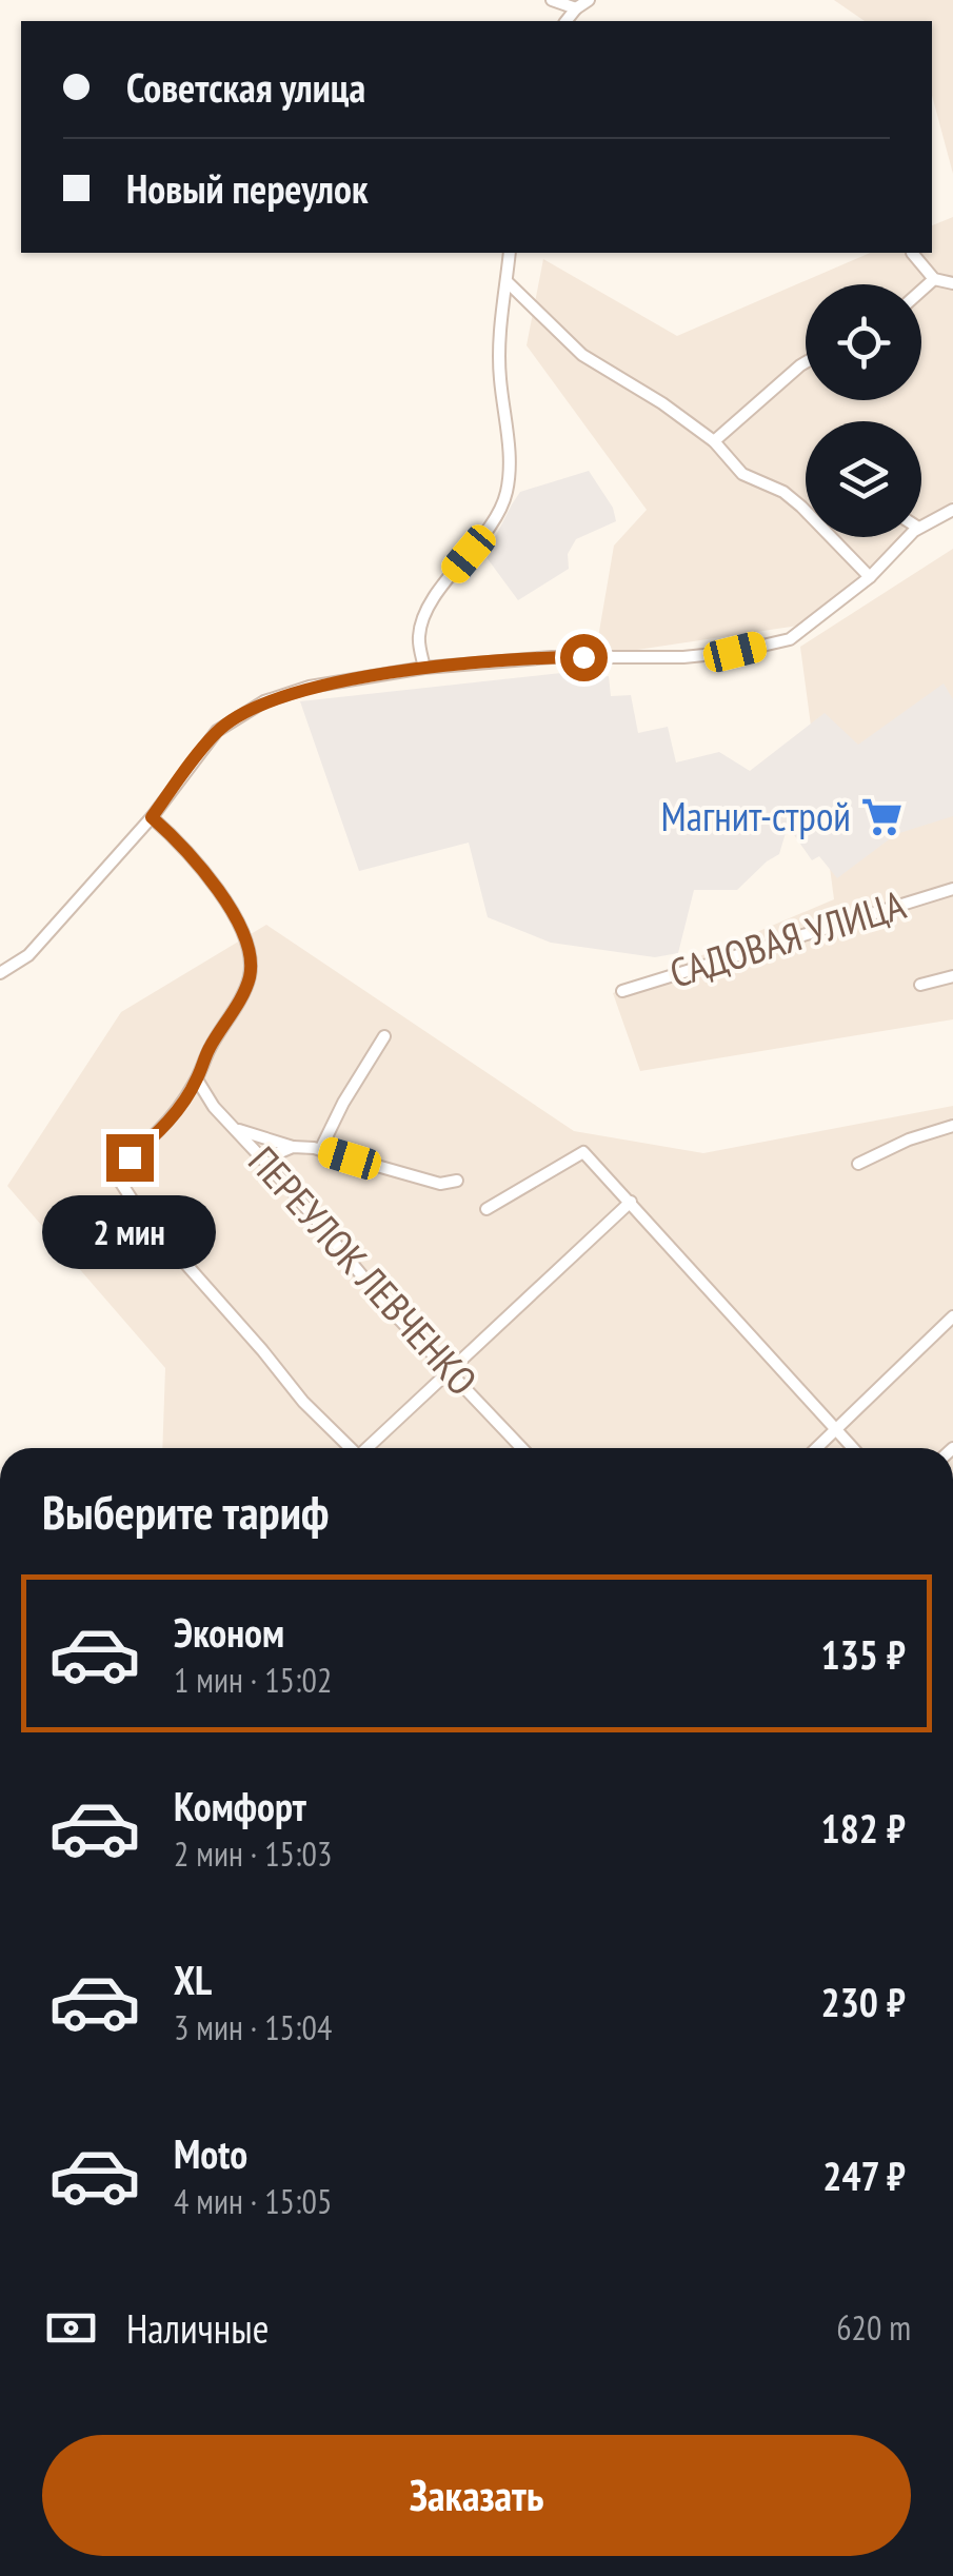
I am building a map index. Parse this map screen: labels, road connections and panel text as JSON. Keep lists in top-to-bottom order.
{
  "streets": {
    "street": ["САДОВАЯ УЛИЦА", "ПЕРЕУЛОК ЛЕВЧЕНКО"]
  },
  "places": {
    "supermarket": ["Магнит-строй"]
  },
  "page": {
    "banner": ["Советская улица", "Новый переулок"],
    "bubble": "2 мин",
    "heading": "Выберите тариф",
    "list": [
      {
        "name": "Эконом",
        "note": "1 мин · 15:02",
        "value": "135 ₽"
      },
      {
        "name": "Комфорт",
        "note": "2 мин · 15:03",
        "value": "182 ₽"
      },
      {
        "name": "XL",
        "note": "3 мин · 15:04",
        "value": "230 ₽"
      },
      {
        "name": "Moto",
        "note": "4 мин · 15:05",
        "value": "247 ₽"
      }
    ],
    "pay": ["Наличные", "620 m"],
    "buttons": "Заказать"
  }
}
